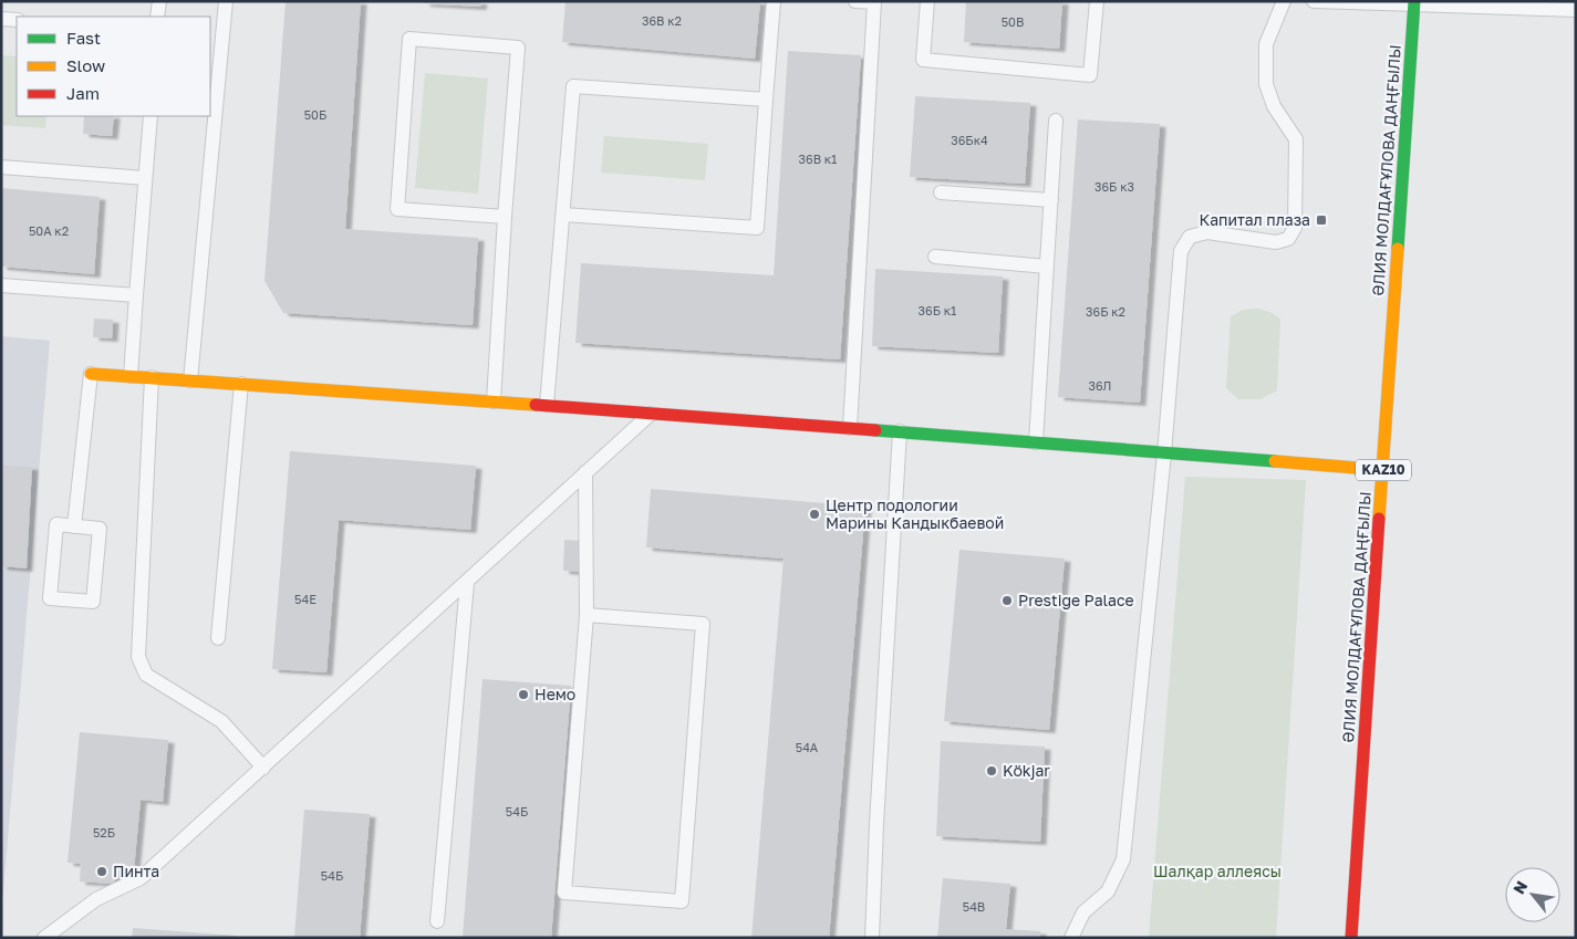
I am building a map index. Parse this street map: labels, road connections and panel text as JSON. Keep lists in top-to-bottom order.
{
  "streets": {
    "street": ["ӘЛИЯ МОЛДАҒҰЛОВА ДАҢҒЫЛЫ", "KAZ10"]
  },
  "parks": ["Шалқар аллеясы"],
  "places": {
    "transit": ["Капитал плаза"],
    "other": [
      "Центр подологии Марины Кандыкбаевой",
      "Prestige Palace",
      "Немо",
      "Kökjar",
      "Пинта"
    ]
  },
  "house_numbers": [
    "36В к2",
    "50В",
    "50Б",
    "36Бк4",
    "36В к1",
    "36Б к3",
    "50А к2",
    "36Б к1",
    "36Б к2",
    "36Л",
    "54Е",
    "54А",
    "54Б",
    "52Б",
    "54Б",
    "54В"
  ],
  "legend": ["Fast", "Slow", "Jam"],
  "north": "top left"
}
